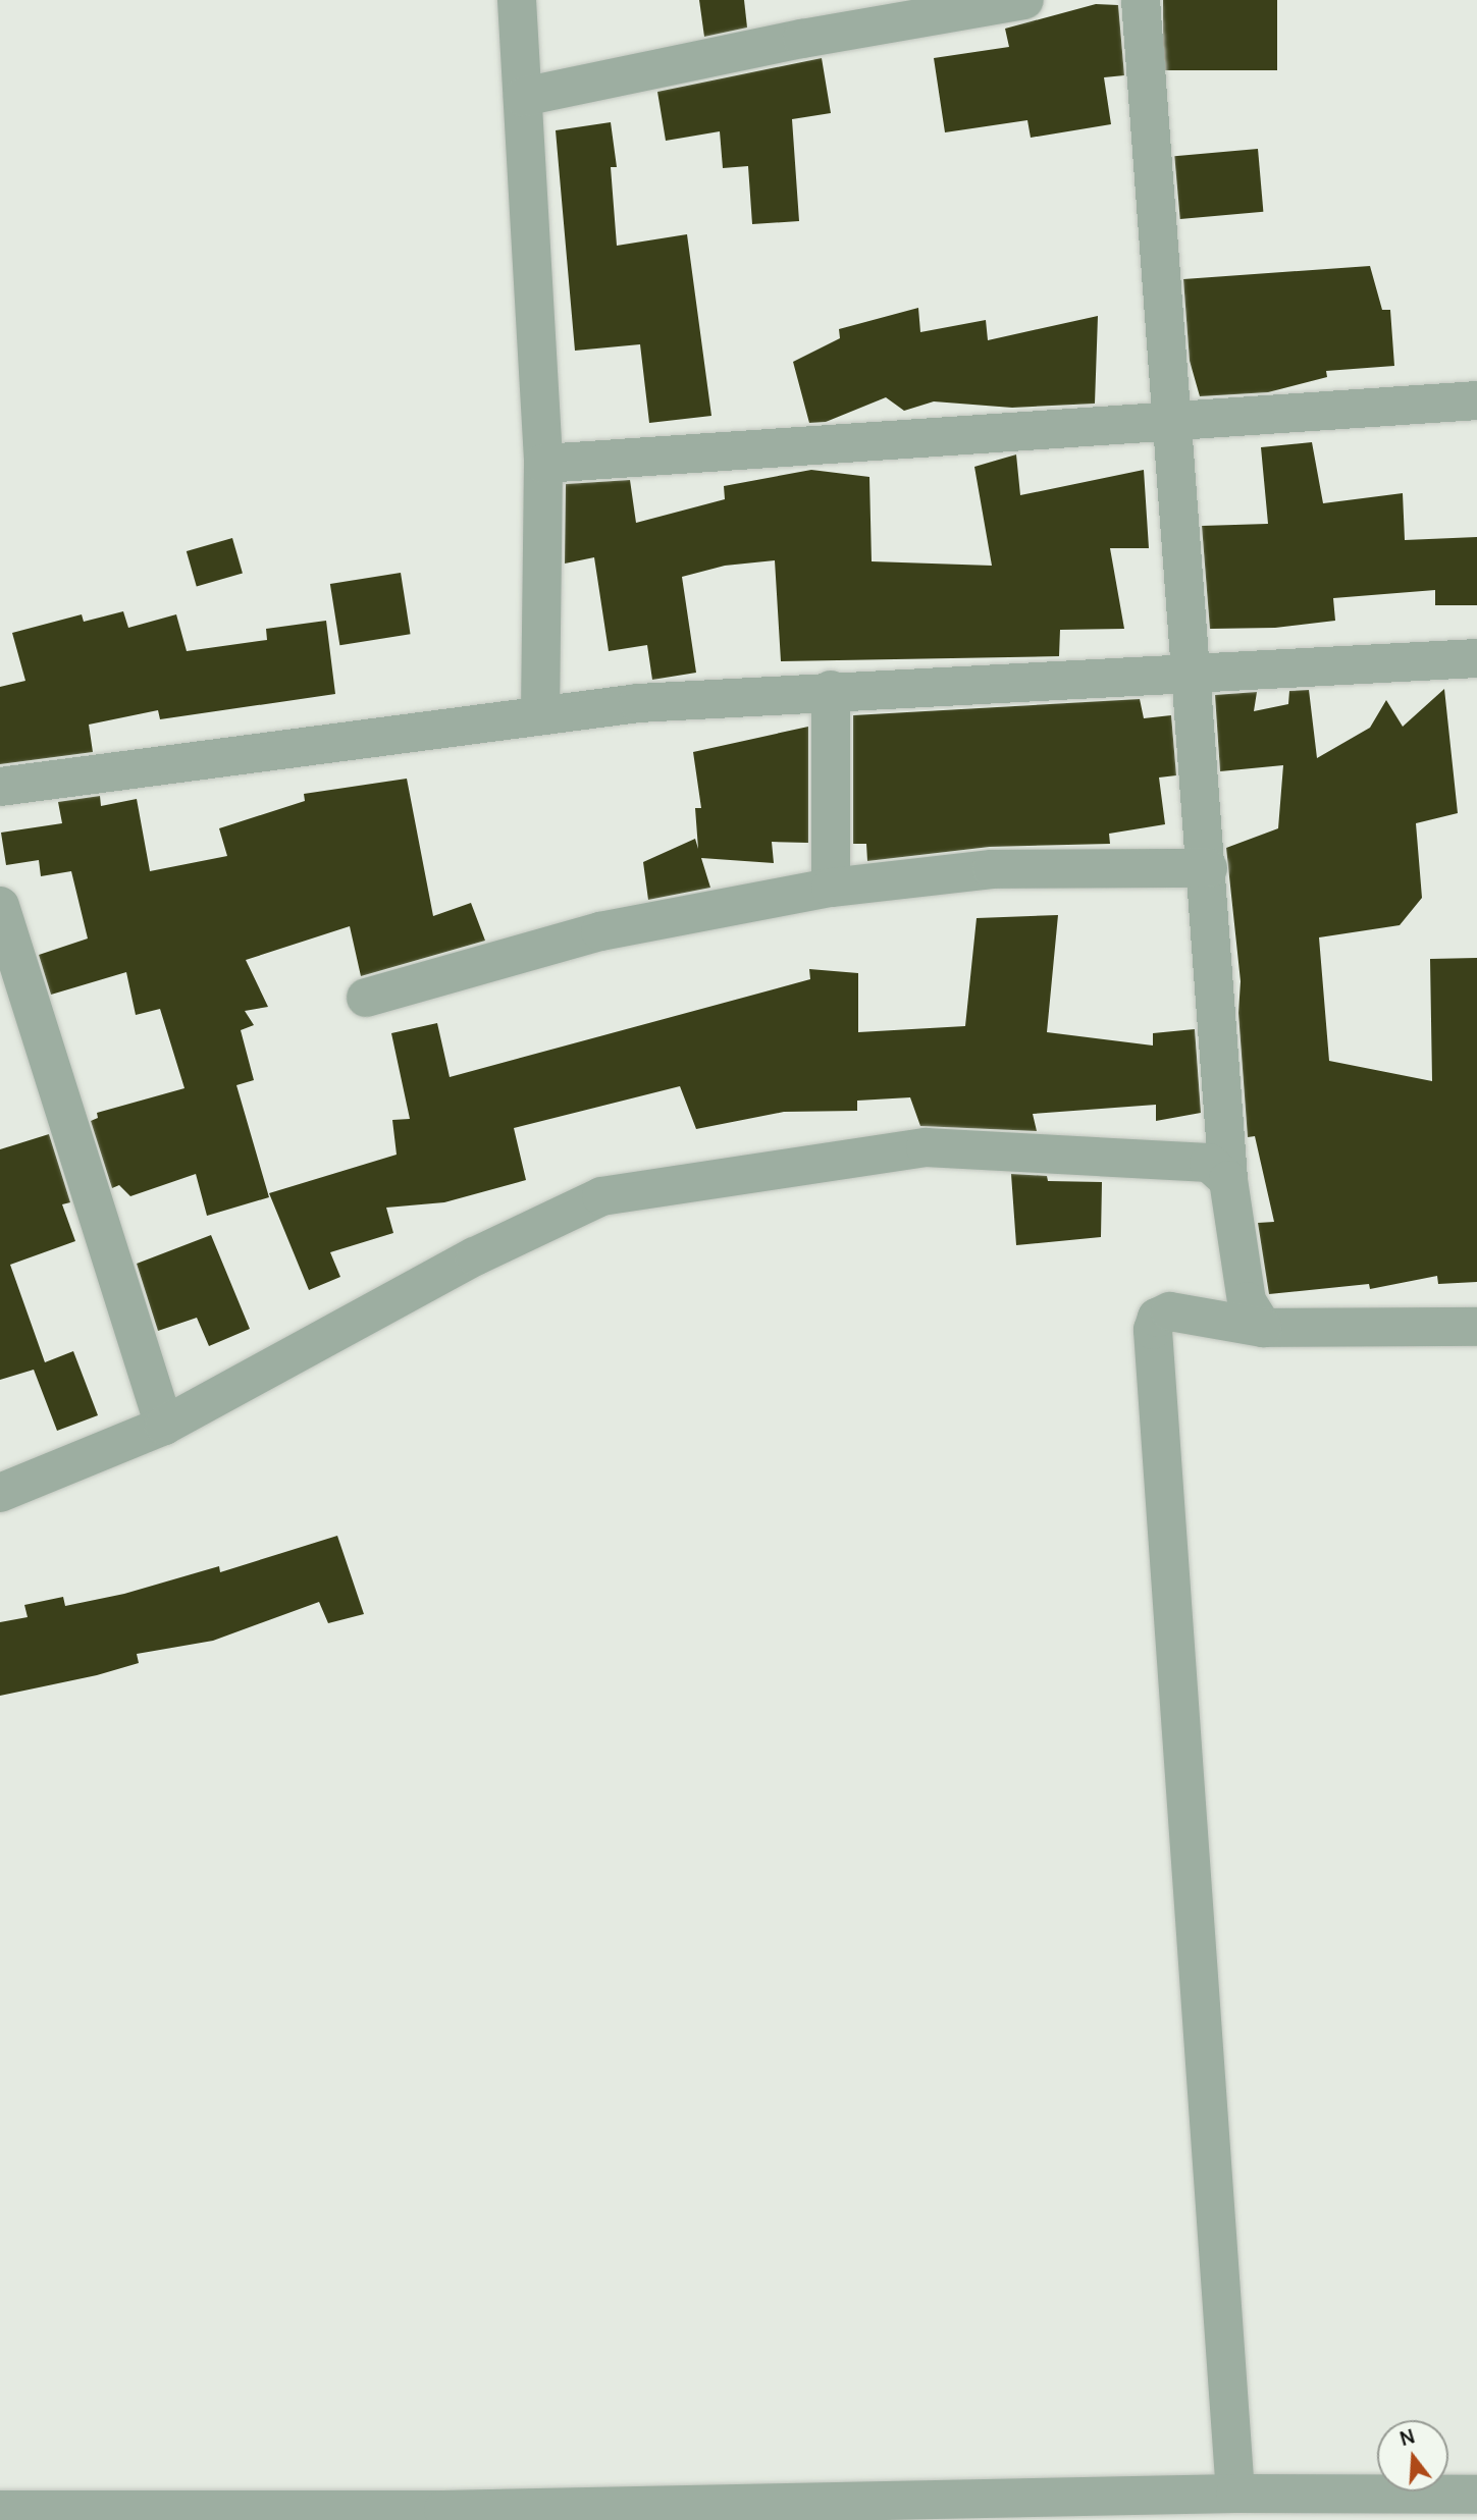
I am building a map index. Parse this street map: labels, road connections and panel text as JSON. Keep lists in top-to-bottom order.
{
  "north": "top"
}
